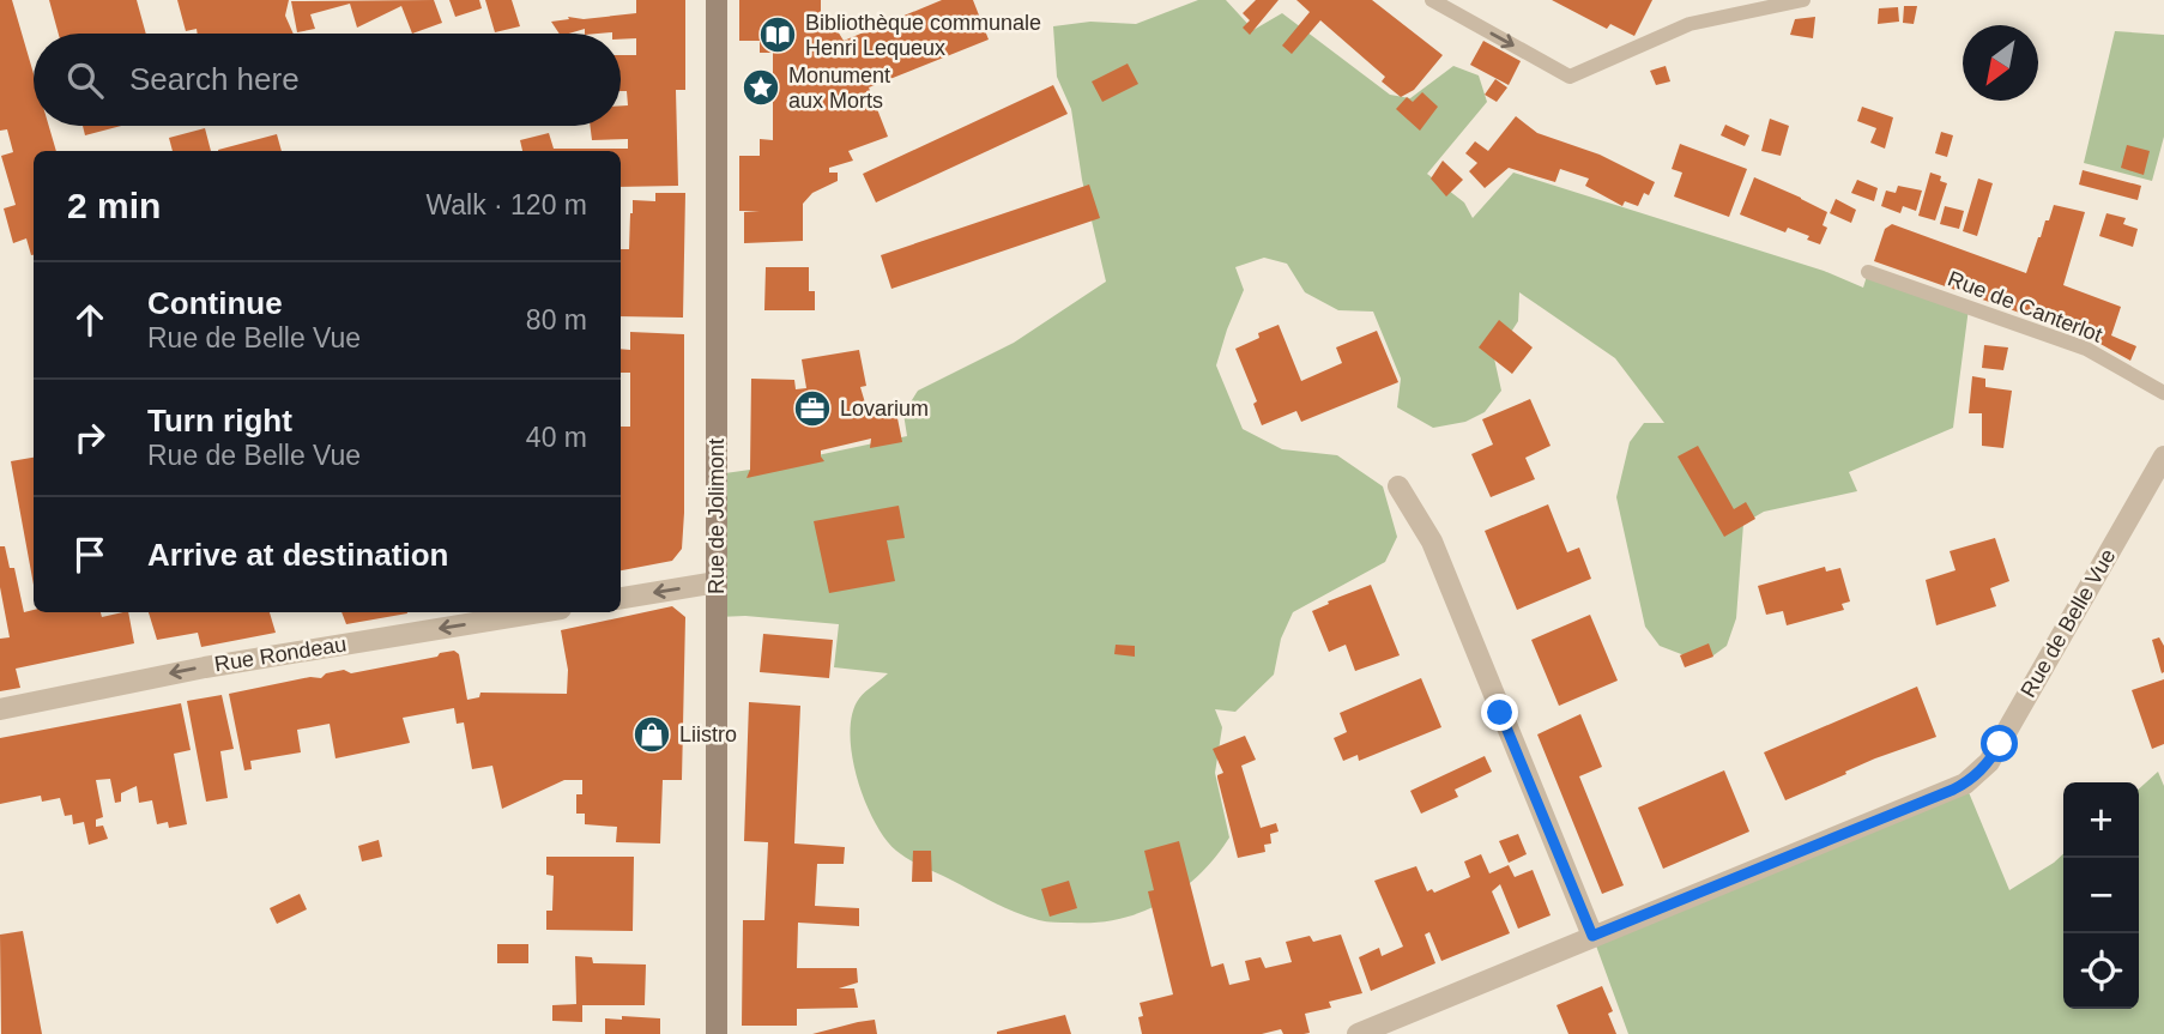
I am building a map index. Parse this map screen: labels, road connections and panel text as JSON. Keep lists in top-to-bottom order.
{
  "streets": {
    "street": ["Rue de Jolimont", "Rue de Belle Vue", "Rue Rondeau"],
    "lane": ["Rue de Canterlot"]
  },
  "one_way": ["Rue Rondeau"],
  "places": {
    "library": ["Bibliothèque communale Henri Lequeux"],
    "place": ["Monument aux Morts"],
    "office": ["Lovarium"],
    "shop": ["Liistro"]
  },
  "north": "bottom left",
  "page": {
    "search": "Search here",
    "heading": ["2 min", "Walk · 120 m"],
    "list": [
      ["Continue", "Rue de Belle Vue", "80 m"],
      ["Turn right", "Rue de Belle Vue", "40 m"],
      "Arrive at destination"
    ],
    "map_buttons": ["+", "−"]
  }
}
